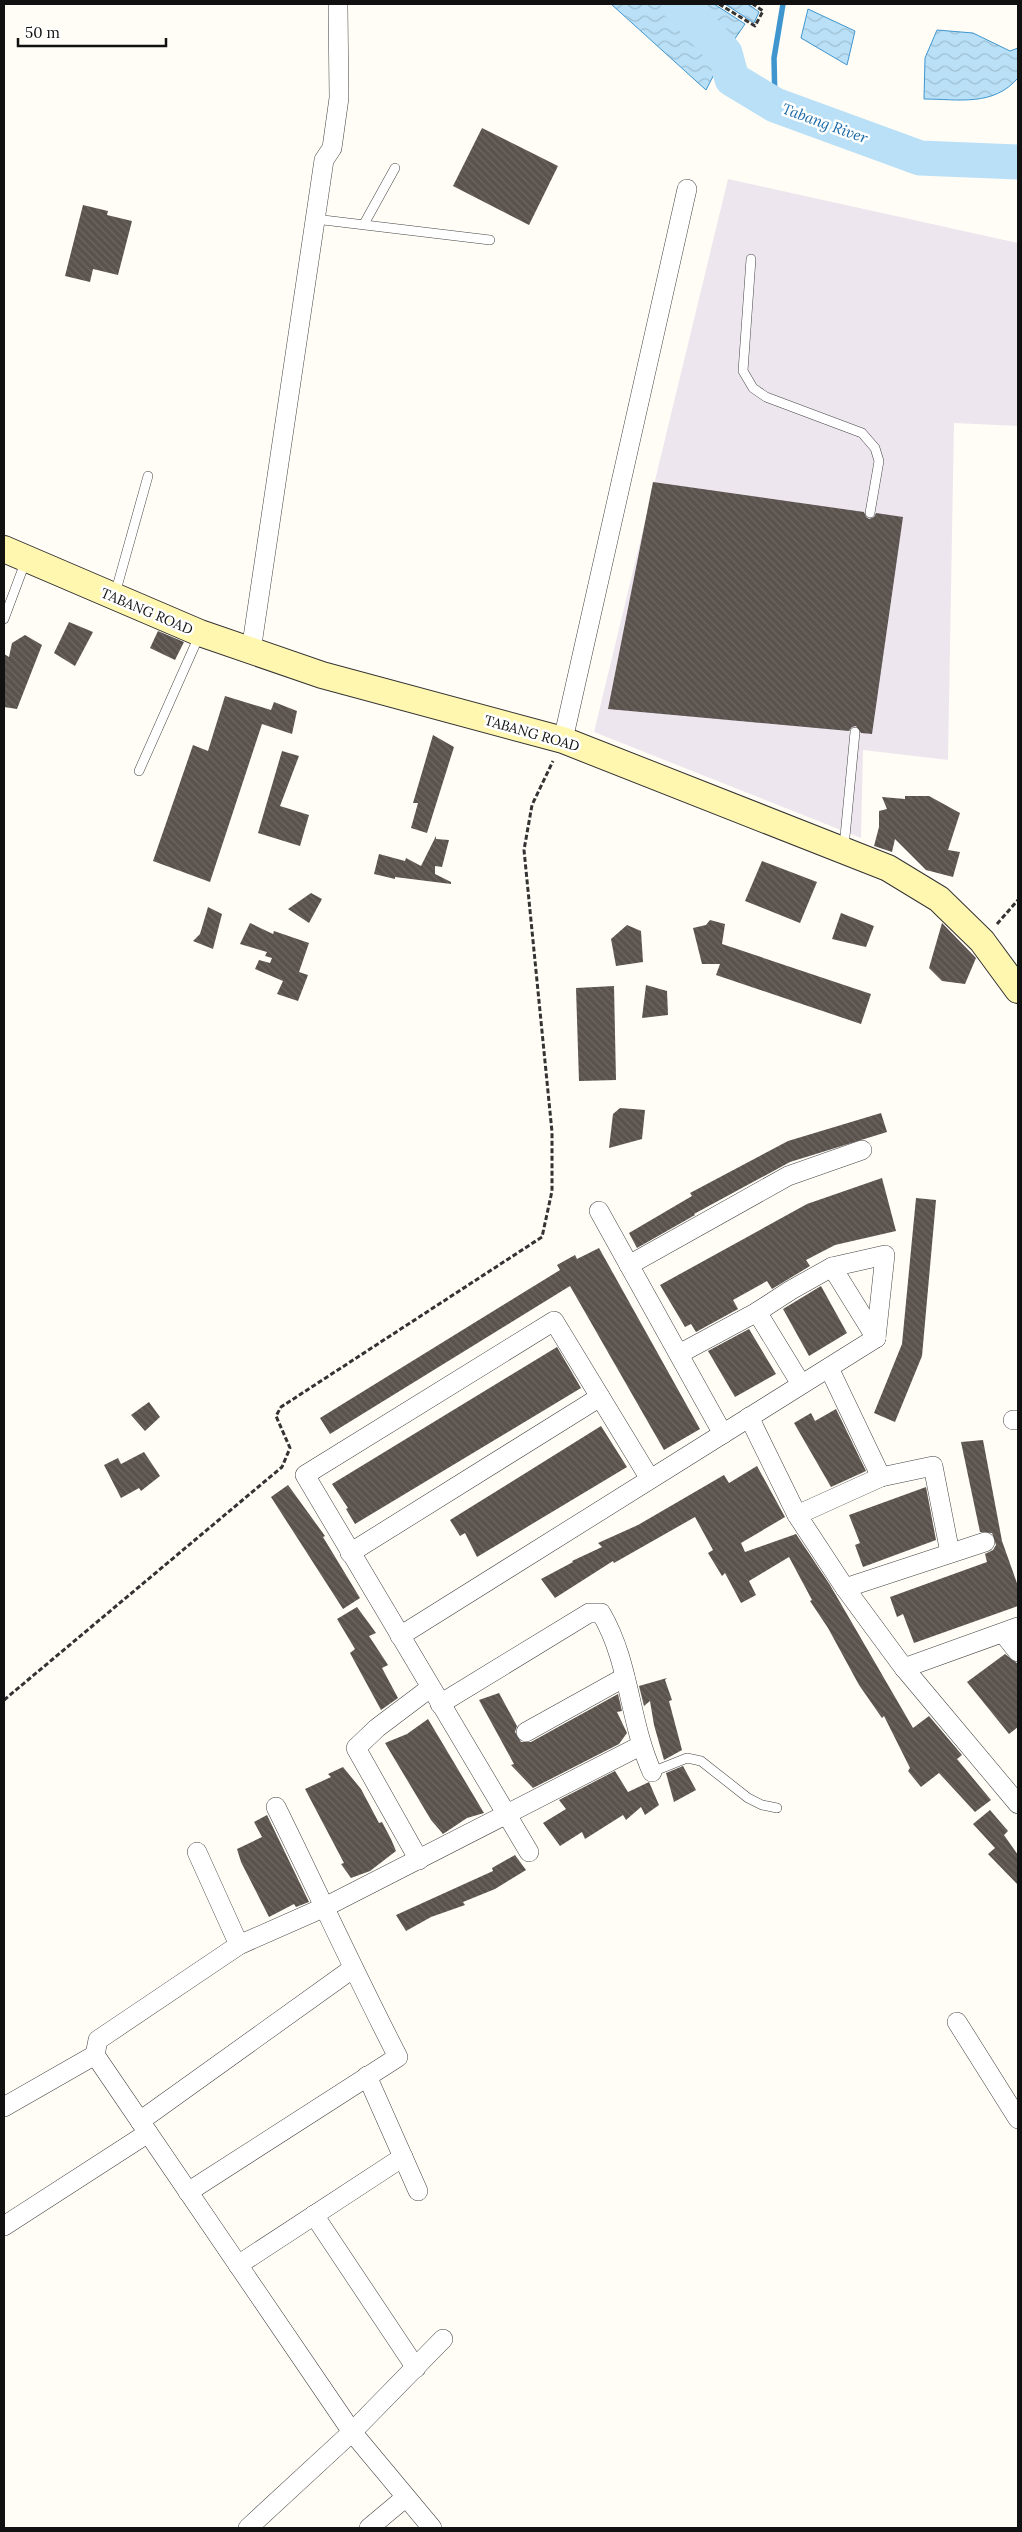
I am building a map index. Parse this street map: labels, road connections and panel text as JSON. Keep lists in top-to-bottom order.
{
  "streets": {
    "main road": ["TABANG ROAD"]
  },
  "water": ["Tabang River"],
  "scale_bar": "50 m"
}
